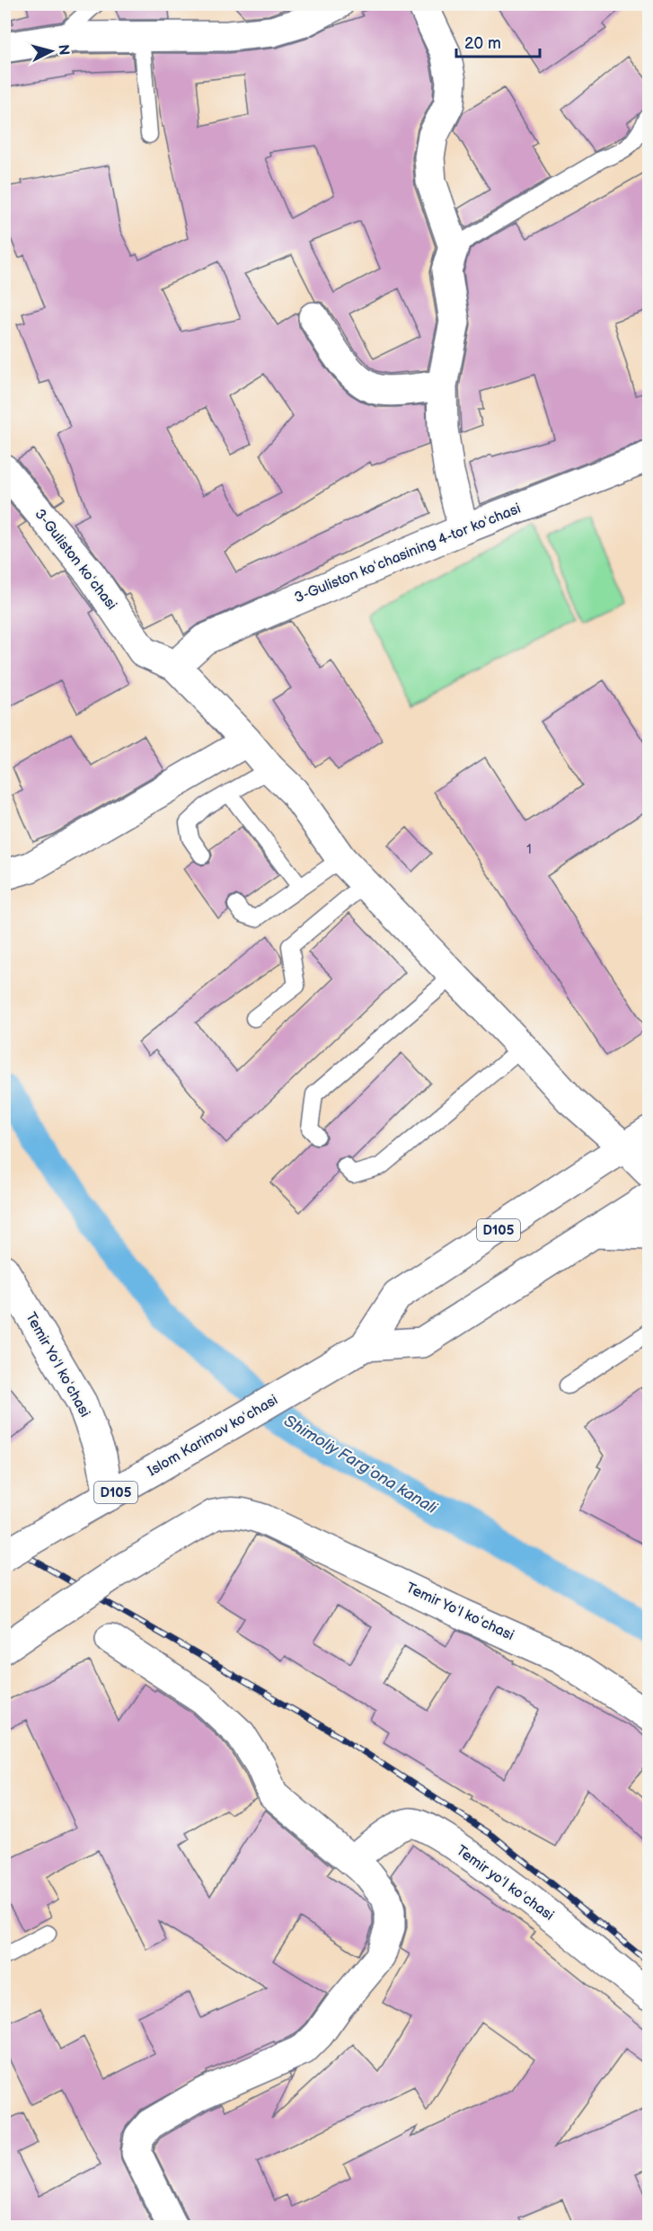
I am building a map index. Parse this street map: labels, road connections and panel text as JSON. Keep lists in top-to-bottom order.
{
  "streets": {
    "street": [
      "3-Guliston koʻchasining 4-tor koʻchasi",
      "3-Guliston koʻchasi",
      "D105",
      "Temir Yoʻl koʻchasi",
      "Islom Karimov koʻchasi",
      "Temir yoʻl koʻchasi"
    ]
  },
  "crossings": [
    ["3-Guliston koʻchasining 4-tor koʻchasi", "3-Guliston koʻchasi"],
    ["Temir Yoʻl koʻchasi", "Islom Karimov koʻchasi"]
  ],
  "water": ["Shimoliy Fargʻona kanali"],
  "house_numbers": ["1"],
  "scale_bar": "20 m",
  "north": "right"
}
